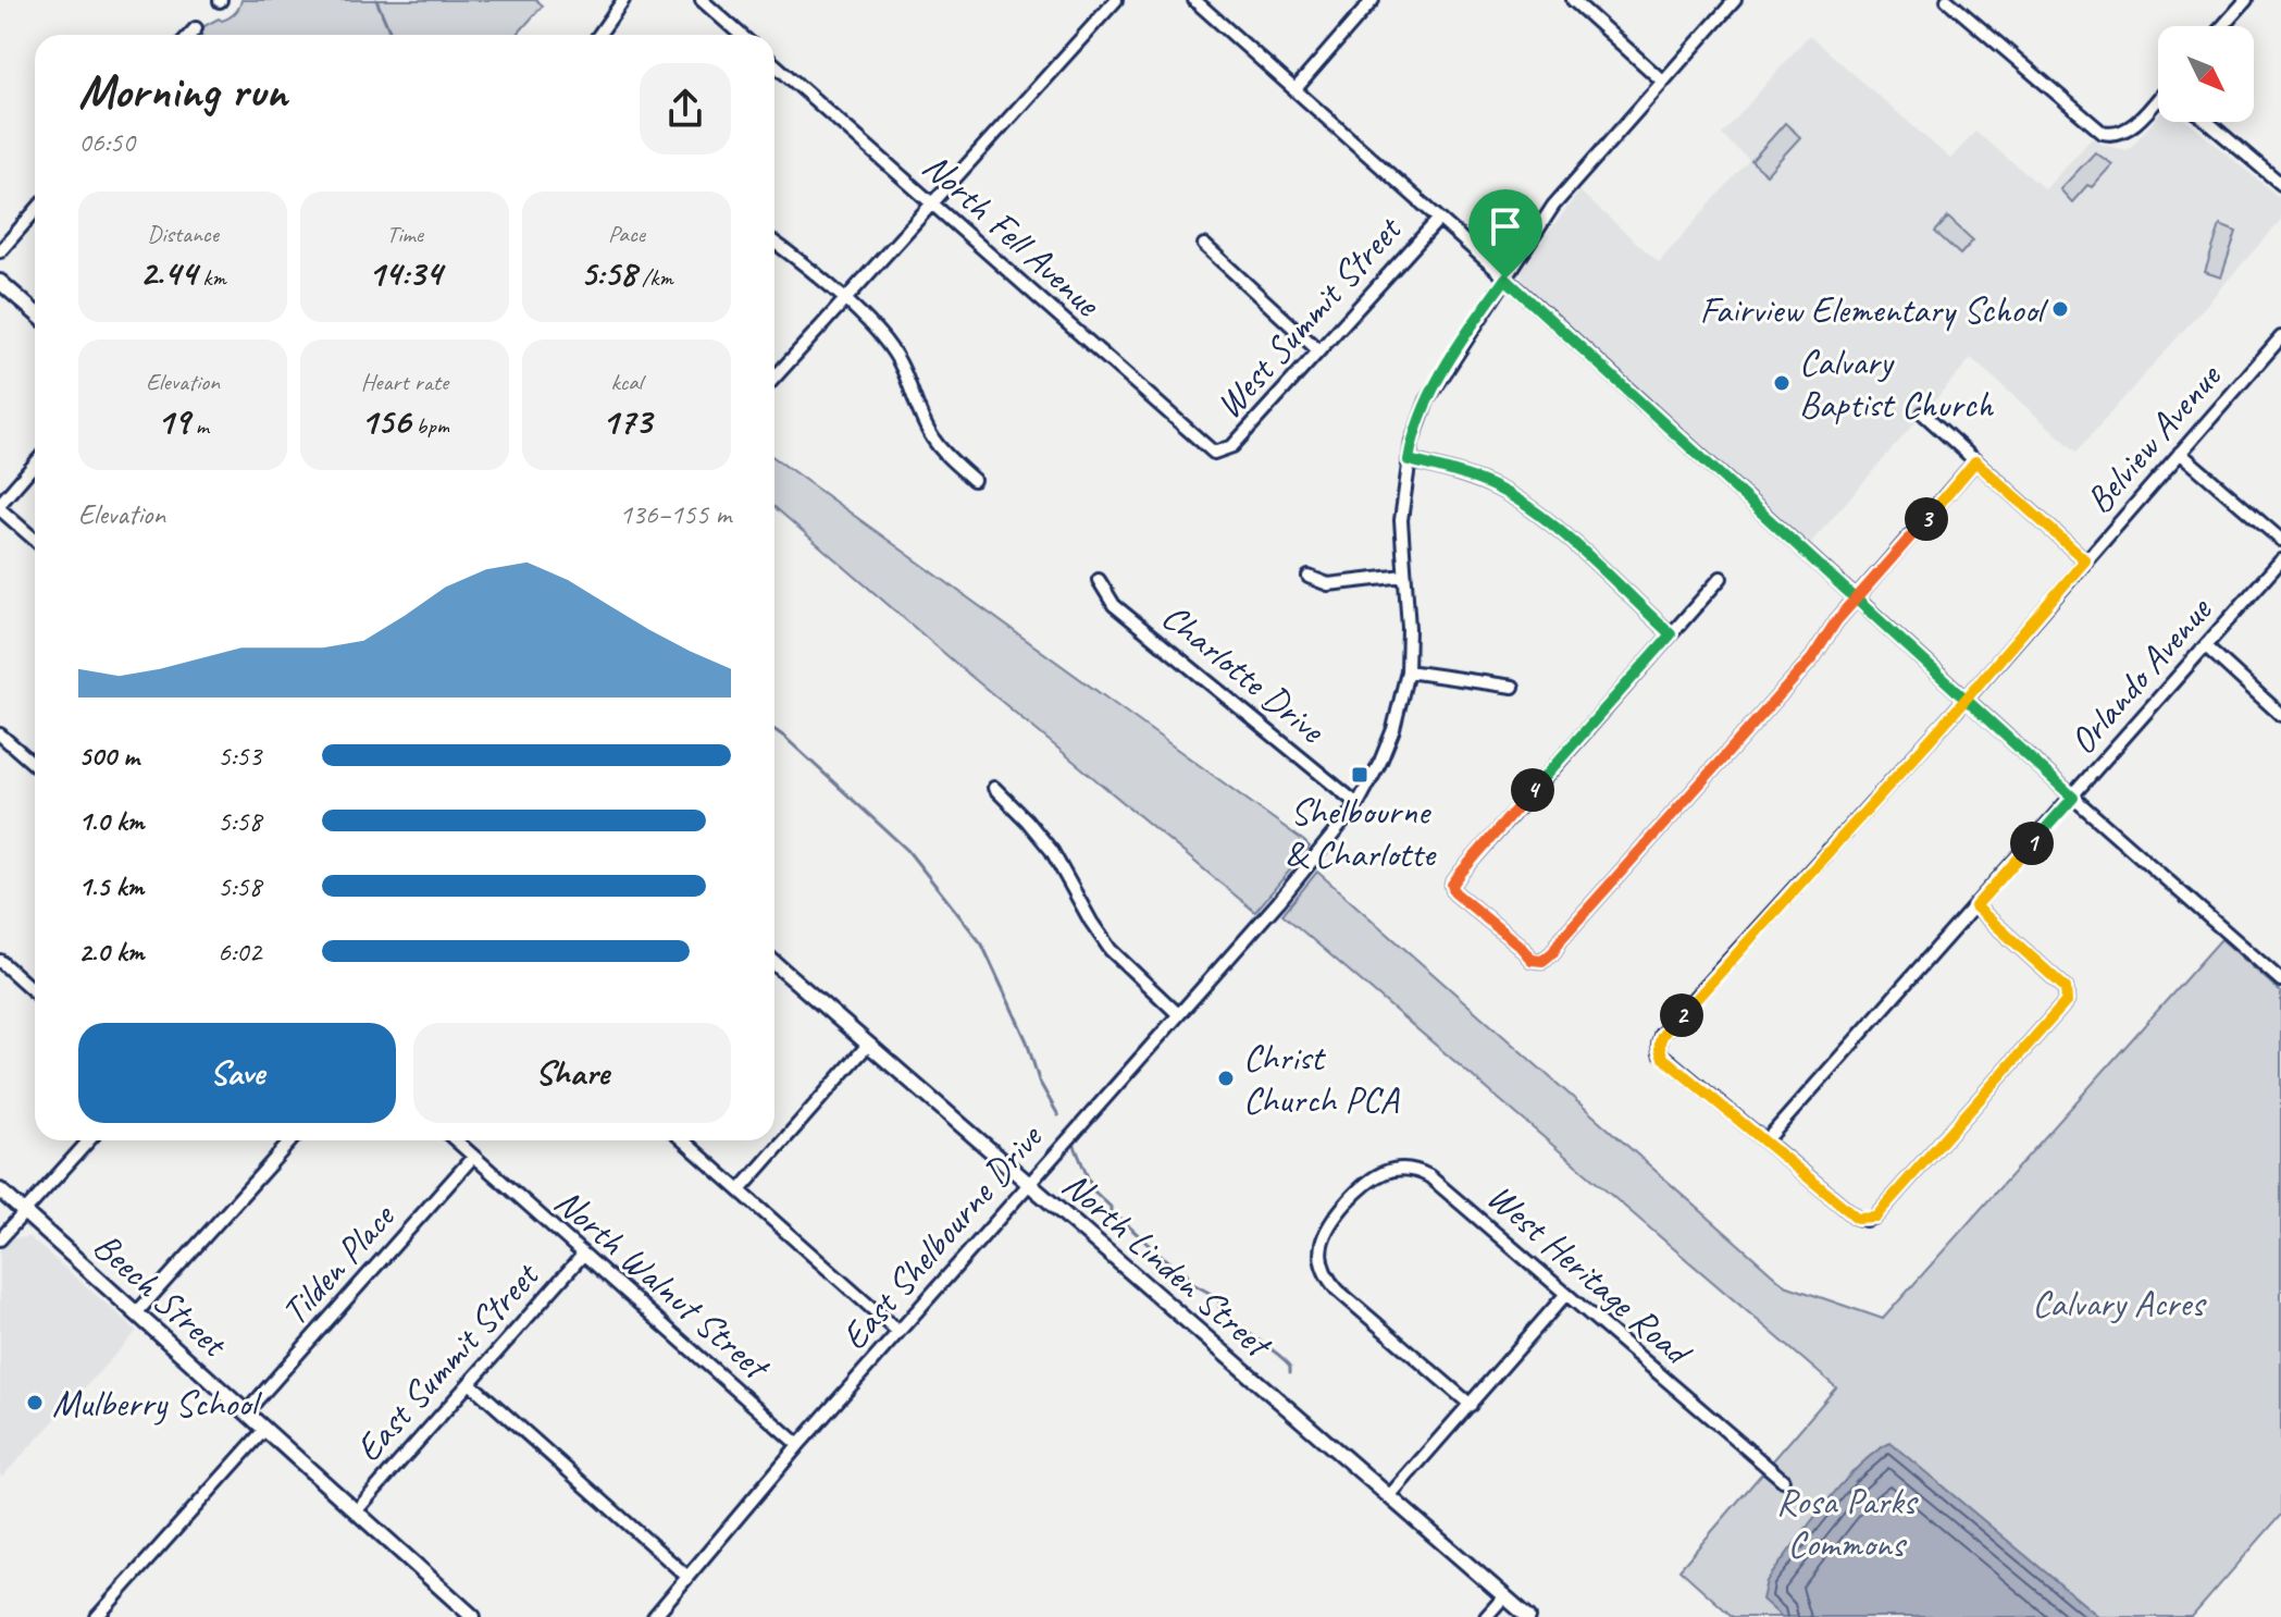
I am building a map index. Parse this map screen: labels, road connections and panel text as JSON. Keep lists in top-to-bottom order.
{
  "streets": {
    "main road": ["North Linden Street", "Beech Street"],
    "street": [
      "North Fell Avenue",
      "West Summit Street",
      "Belview Avenue",
      "Charlotte Drive",
      "Orlando Avenue",
      "East Shelbourne Drive",
      "Tilden Place",
      "West Heritage Road",
      "North Walnut Street",
      "East Summit Street"
    ]
  },
  "crossings": [
    ["North Fell Avenue", "West Summit Street"],
    ["Belview Avenue", "Orlando Avenue"],
    ["Charlotte Drive", "East Shelbourne Drive"],
    ["East Shelbourne Drive", "North Linden Street"],
    ["East Shelbourne Drive", "North Walnut Street"],
    ["Tilden Place", "North Walnut Street"],
    ["Tilden Place", "Beech Street"],
    ["North Walnut Street", "East Summit Street"],
    ["Beech Street", "East Summit Street"]
  ],
  "parks": ["Calvary Acres", "Rosa Parks Commons"],
  "places": {
    "other": [
      "Fairview Elementary School",
      "Calvary Baptist Church",
      "Christ Church PCA",
      "Mulberry School"
    ],
    "transit": ["Shelbourne & Charlotte"]
  },
  "north": "bottom right",
  "page": {
    "heading": ["Morning run", "06:50"],
    "stats": [
      ["Distance", "2.44 km"],
      ["Time", "14:34"],
      ["Pace", "5:58 /km"],
      ["Elevation", "19 m"],
      ["Heart rate", "156 bpm"],
      ["kcal", "173"]
    ],
    "chart": ["Elevation", "136–155 m"],
    "pins": [
      "3",
      "4",
      "1",
      "2"
    ],
    "list": [
      {
        "name": "500 m",
        "note": "5:53"
      },
      {
        "name": "1.0 km",
        "note": "5:58"
      },
      {
        "name": "1.5 km",
        "note": "5:58"
      },
      {
        "name": "2.0 km",
        "note": "6:02"
      }
    ],
    "buttons": ["Save", "Share"]
  }
}
